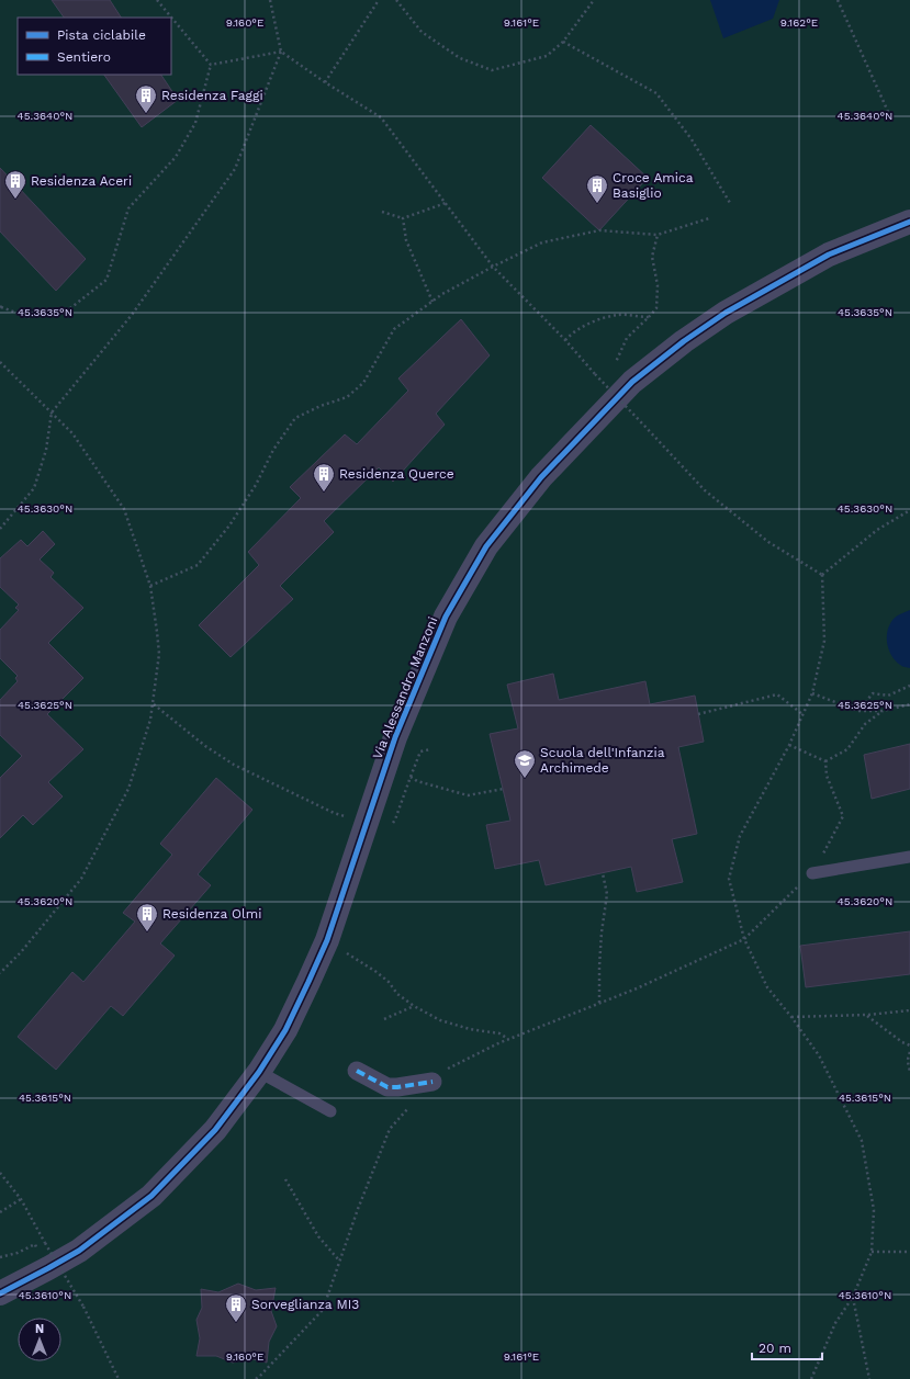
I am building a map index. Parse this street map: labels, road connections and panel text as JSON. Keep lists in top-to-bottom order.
{
  "streets": {
    "street": ["Via Alessandro Manzoni"]
  },
  "places": {
    "building": [
      "Residenza Faggi",
      "Residenza Aceri",
      "Croce Amica Basiglio",
      "Residenza Querce",
      "Residenza Olmi",
      "Sorveglianza MI3"
    ],
    "school or university": ["Scuola dell'Infanzia Archimede"]
  },
  "legend": ["Pista ciclabile", "Sentiero"],
  "scale_bar": "20 m",
  "north": "top",
  "coordinates": [
    "9.160°E",
    "9.161°E",
    "9.162°E",
    "45.3640°N",
    "45.3635°N",
    "45.3630°N",
    "45.3625°N",
    "45.3620°N",
    "45.3615°N",
    "45.3610°N"
  ]
}
